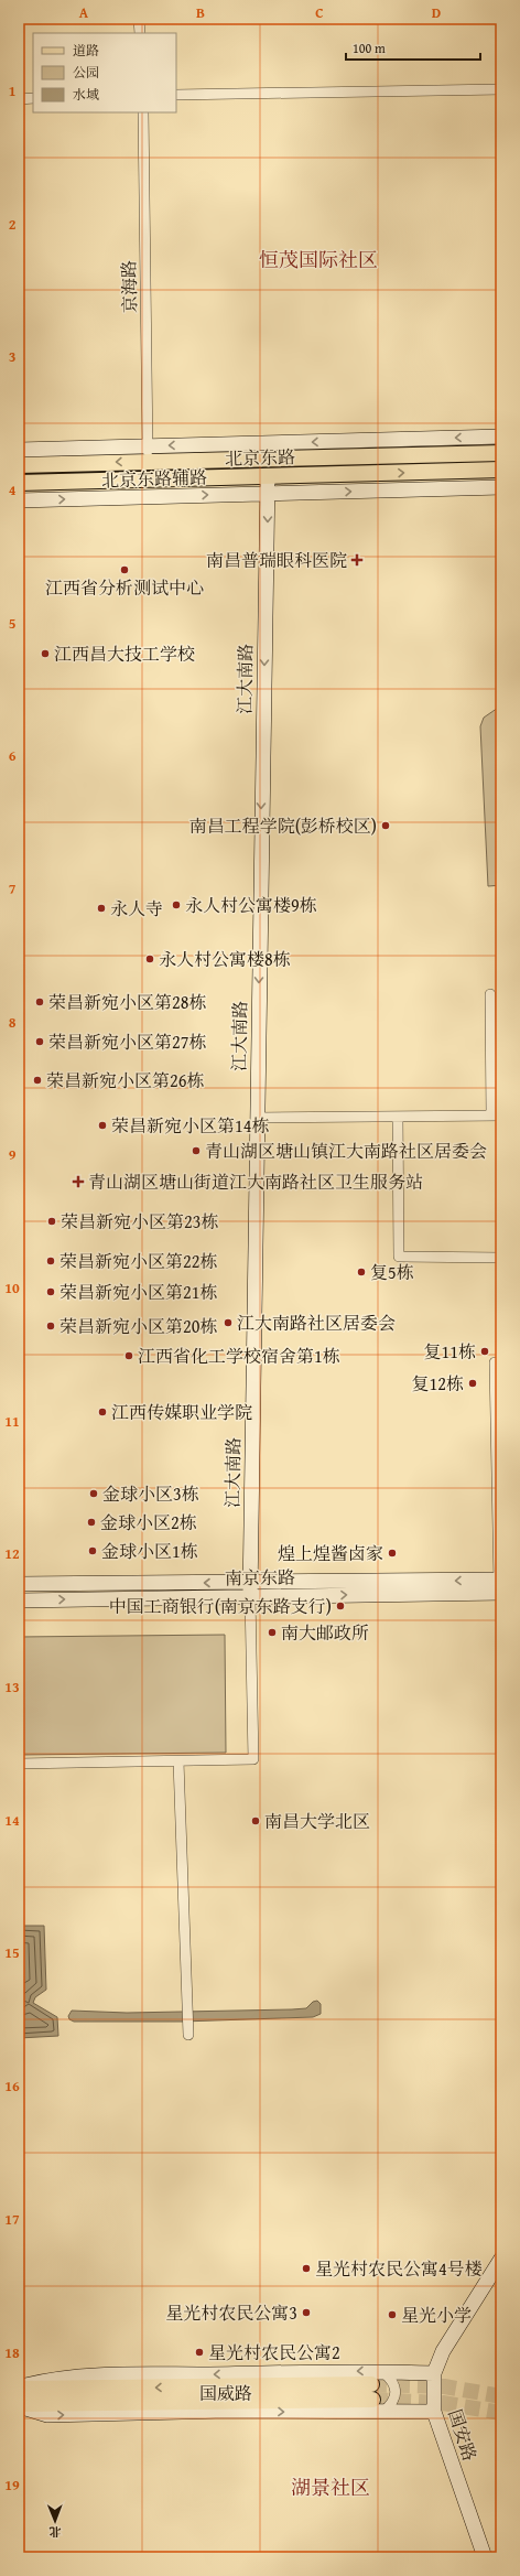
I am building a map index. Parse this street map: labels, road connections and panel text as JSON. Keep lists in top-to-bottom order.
{
  "streets": {
    "main road": [
      "北京东路",
      "北京东路辅路",
      "江大南路",
      "南京东路",
      "国威路",
      "国安路"
    ],
    "street": ["京海路"]
  },
  "crossings": [
    ["京海路", "北京东路"],
    ["京海路", "北京东路辅路"],
    ["北京东路", "北京东路辅路"],
    ["北京东路", "江大南路"],
    ["北京东路辅路", "江大南路"],
    ["江大南路", "南京东路"],
    ["国威路", "国安路"]
  ],
  "one_way": ["江大南路"],
  "districts": ["恒茂国际社区", "湖景社区"],
  "places": {
    "health": ["南昌普瑞眼科医院", "青山湖区塘山街道江大南路社区卫生服务站"],
    "other": [
      "江西省分析测试中心",
      "江西昌大技工学校",
      "南昌工程学院(彭桥校区)",
      "永人村公寓楼9栋",
      "永人寺",
      "永人村公寓楼8栋",
      "荣昌新宛小区第28栋",
      "荣昌新宛小区第27栋",
      "荣昌新宛小区第26栋",
      "荣昌新宛小区第14栋",
      "青山湖区塘山镇江大南路社区居委会",
      "荣昌新宛小区第23栋",
      "荣昌新宛小区第22栋",
      "复5栋",
      "荣昌新宛小区第21栋",
      "江大南路社区居委会",
      "荣昌新宛小区第20栋",
      "复11栋",
      "江西省化工学校宿舍第1栋",
      "复12栋",
      "江西传媒职业学院",
      "金球小区3栋",
      "金球小区2栋",
      "金球小区1栋",
      "煌上煌酱卤家",
      "中国工商银行(南京东路支行)",
      "南大邮政所",
      "南昌大学北区",
      "星光村农民公寓4号楼",
      "星光村农民公寓3",
      "星光小学",
      "星光村农民公寓2"
    ]
  },
  "legend": ["道路", "公园", "水域"],
  "scale_bar": "100 m",
  "north": "bottom",
  "grid": {
    "columns": [
      "A",
      "B",
      "C",
      "D"
    ],
    "rows": [
      "1",
      "2",
      "3",
      "4",
      "5",
      "6",
      "7",
      "8",
      "9",
      "10",
      "11",
      "12",
      "13",
      "14",
      "15",
      "16",
      "17",
      "18",
      "19"
    ]
  }
}
